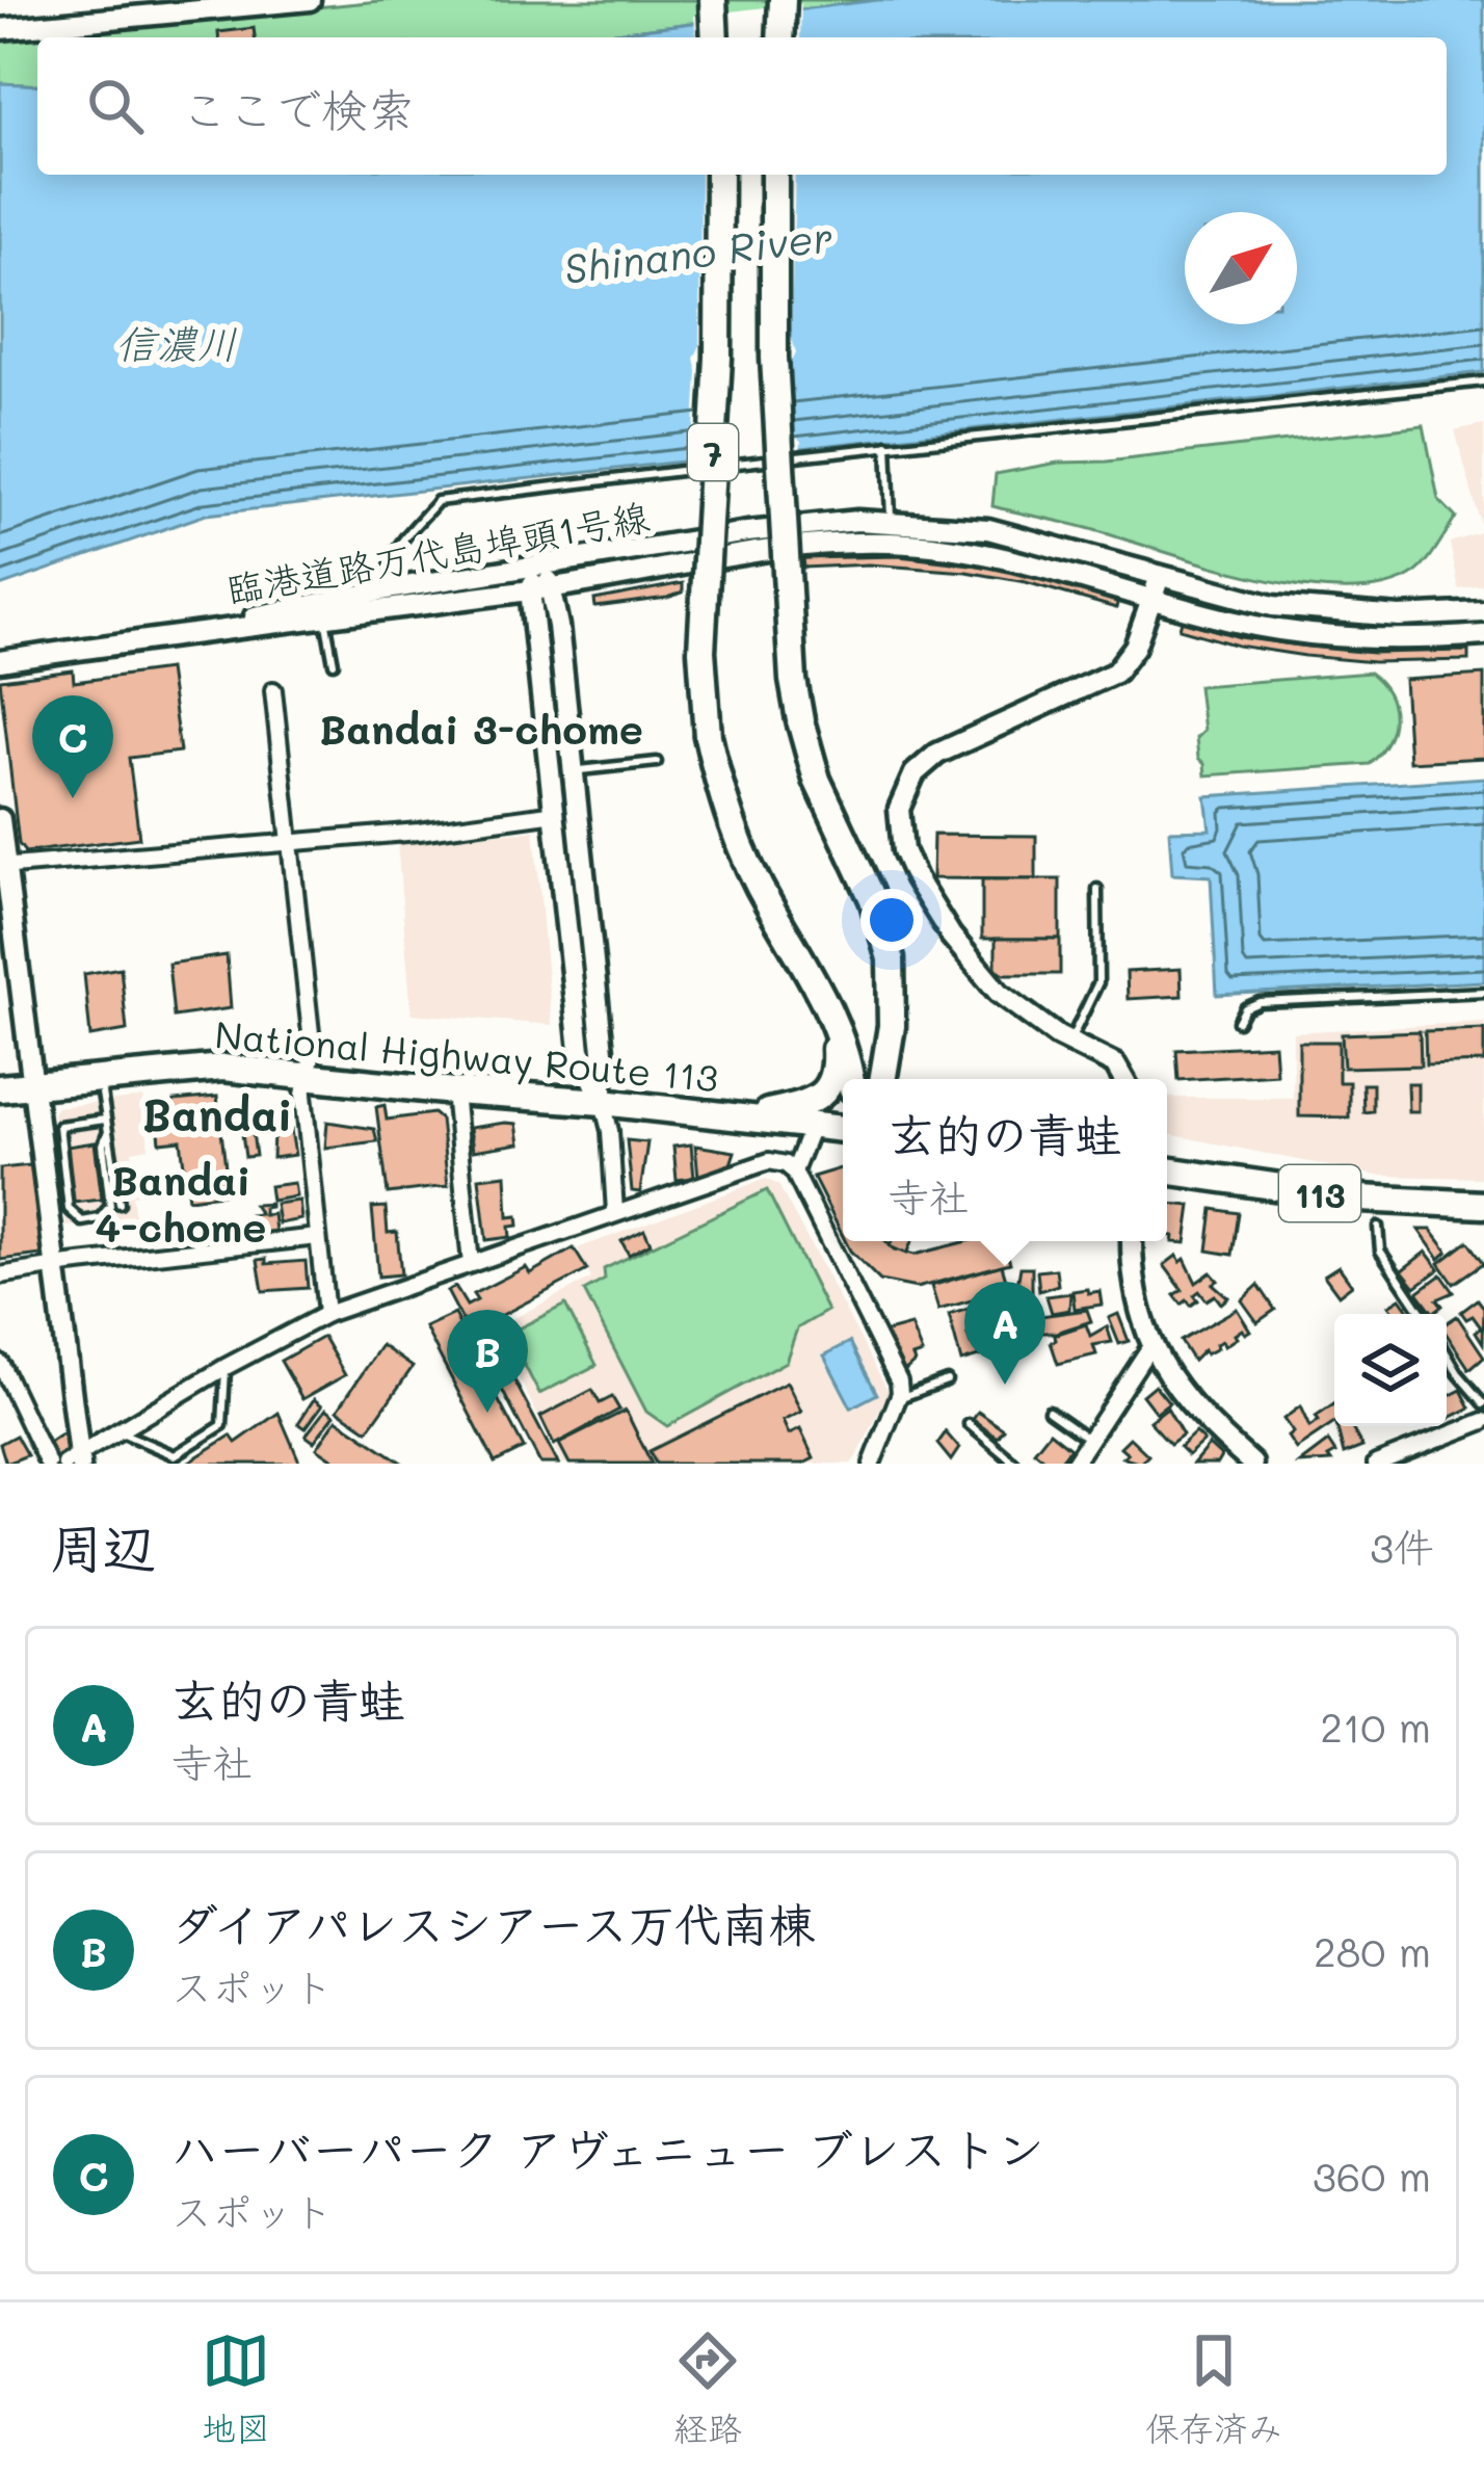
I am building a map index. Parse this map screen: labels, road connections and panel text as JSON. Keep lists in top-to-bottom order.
{
  "streets": {
    "highway": ["7", "National Highway Route 113", "113"],
    "street": ["臨港道路万代島埠頭1号線"]
  },
  "districts": ["Bandai 3-chome", "Bandai", "Bandai 4-chome"],
  "water": ["Shinano River", "信濃川"],
  "north": "top right",
  "page": {
    "search": "ここで検索",
    "pins": ["C", "A", "B"],
    "popup": ["玄的の青蛙", "寺社"],
    "heading": ["周辺", "3件"],
    "list": [
      {
        "mark": "A",
        "name": "玄的の青蛙",
        "note": "寺社",
        "value": "210 m"
      },
      {
        "mark": "B",
        "name": "ダイアパレスシアース万代南棟",
        "note": "スポット",
        "value": "280 m"
      },
      {
        "mark": "C",
        "name": "ハーバーパーク アヴェニュー ブレストン",
        "note": "スポット",
        "value": "360 m"
      }
    ],
    "nav": ["地図", "経路", "保存済み"]
  }
}
